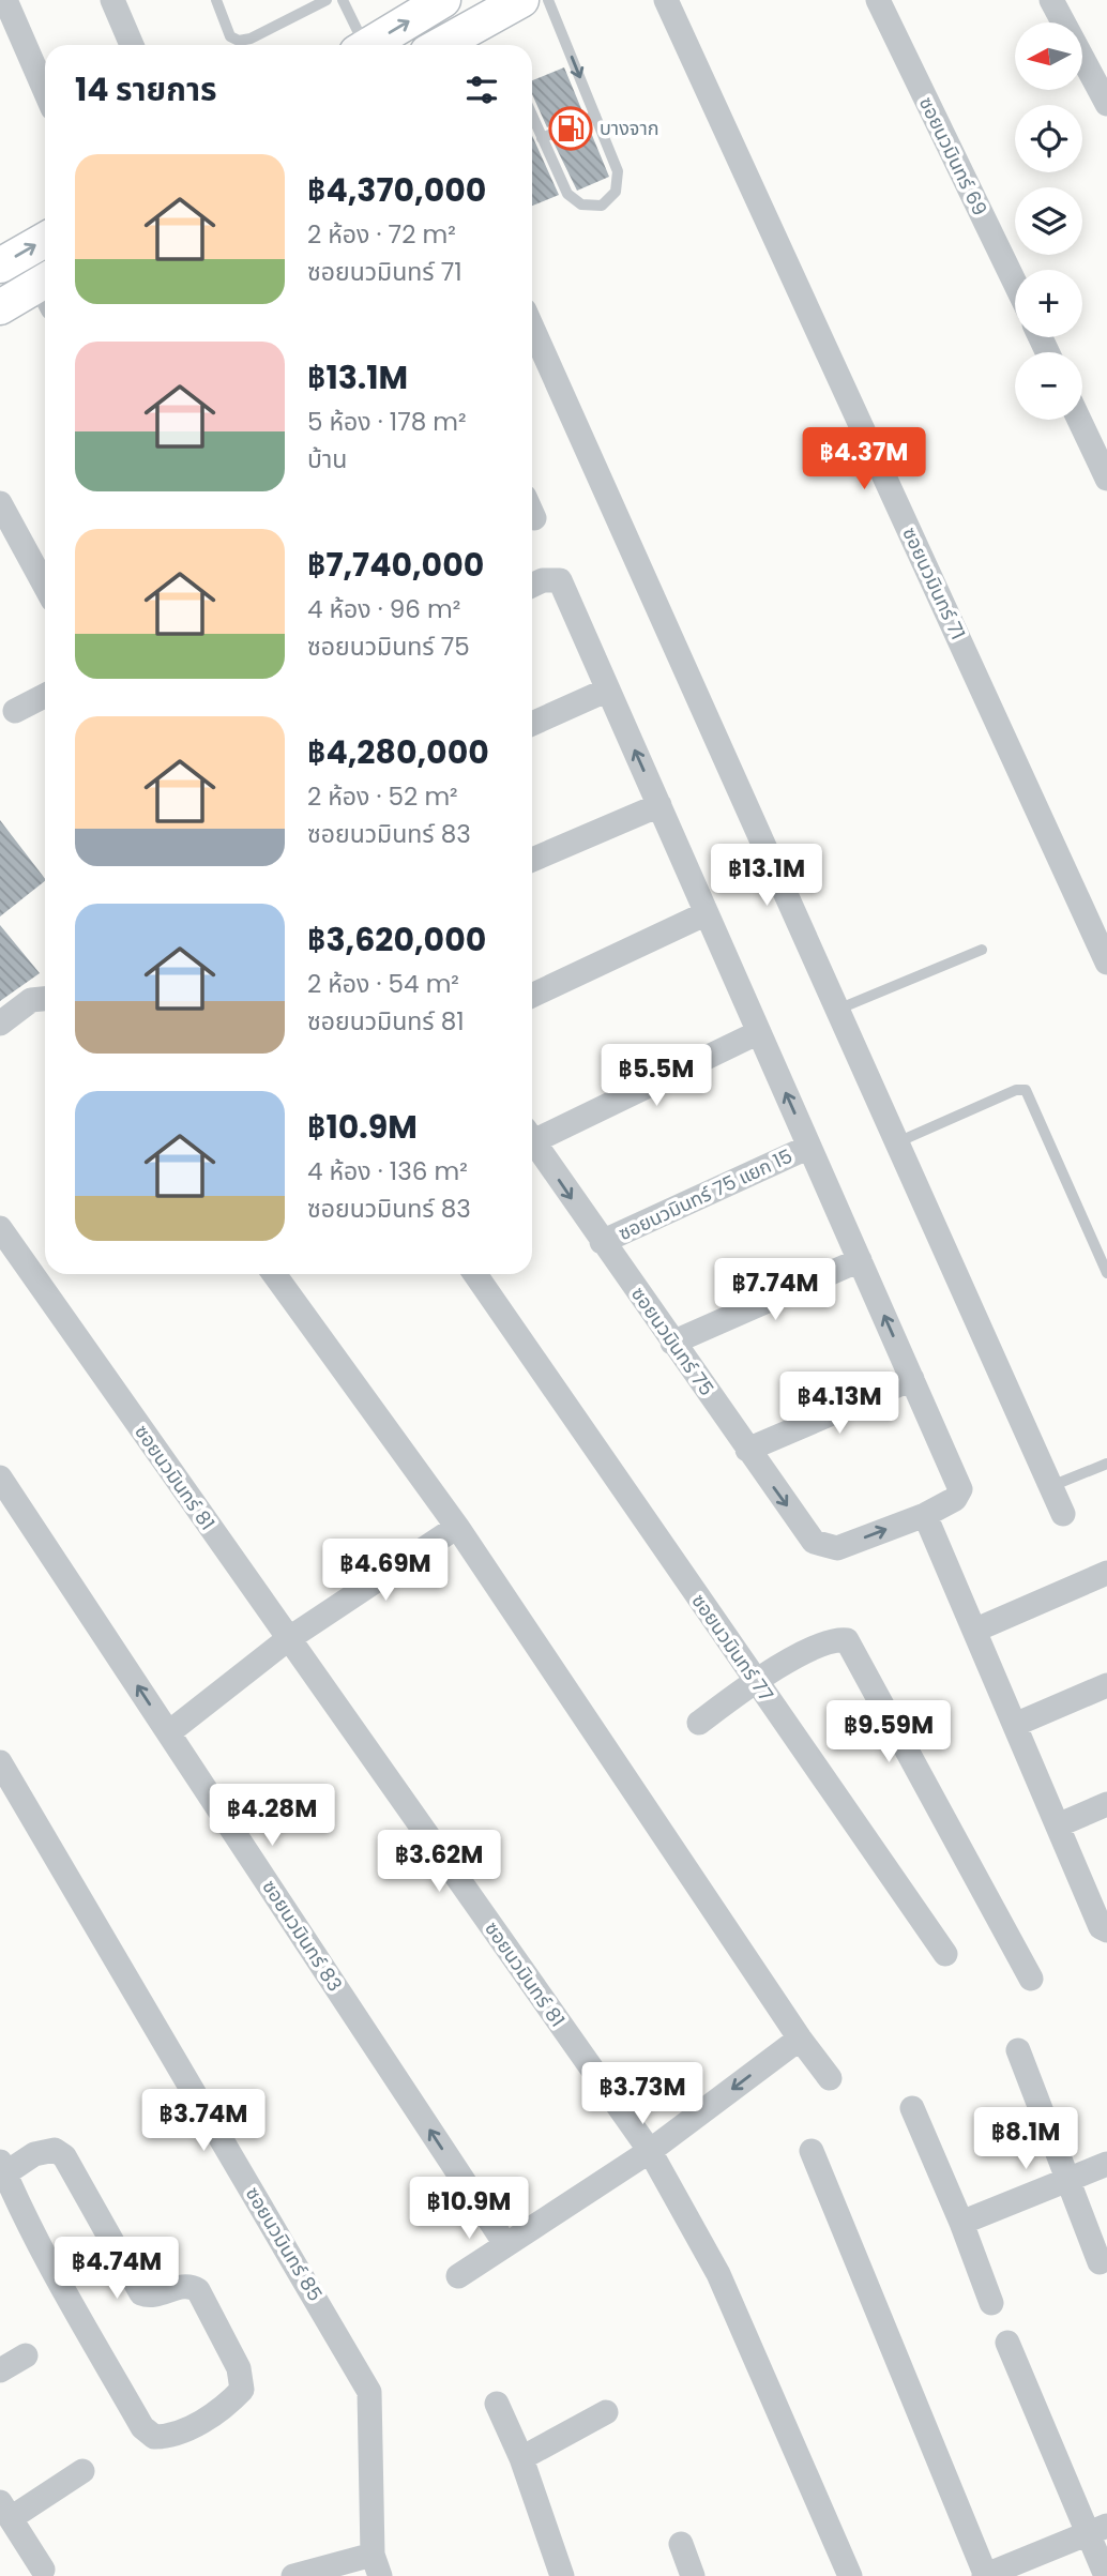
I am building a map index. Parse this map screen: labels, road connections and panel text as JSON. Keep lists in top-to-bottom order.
{
  "streets": {
    "street": [
      "ซอยนวมินทร์ 69",
      "ซอยนวมินทร์ 71",
      "ซอยนวมินทร์ 75 แยก 15",
      "ซอยนวมินทร์ 75",
      "ซอยนวมินทร์ 81",
      "ซอยนวมินทร์ 77",
      "ซอยนวมินทร์ 83",
      "ซอยนวมินทร์ 85"
    ]
  },
  "crossings": [
    ["ซอยนวมินทร์ 75 แยก 15", "ซอยนวมินทร์ 75"]
  ],
  "one_way": ["ซอยนวมินทร์ 75", "ซอยนวมินทร์ 83"],
  "places": {
    "fuel station": ["บางจาก"]
  },
  "north": "left",
  "page": {
    "map_buttons": ["+", "−"],
    "heading": "14 รายการ",
    "list": [
      {
        "name": "฿4,370,000",
        "note": "2 ห้อง · 72 m² · ซอยนวมินทร์ 71"
      },
      {
        "name": "฿13.1M",
        "note": "5 ห้อง · 178 m² · บ้าน"
      },
      {
        "name": "฿7,740,000",
        "note": "4 ห้อง · 96 m² · ซอยนวมินทร์ 75"
      },
      {
        "name": "฿4,280,000",
        "note": "2 ห้อง · 52 m² · ซอยนวมินทร์ 83"
      },
      {
        "name": "฿3,620,000",
        "note": "2 ห้อง · 54 m² · ซอยนวมินทร์ 81"
      },
      {
        "name": "฿10.9M",
        "note": "4 ห้อง · 136 m² · ซอยนวมินทร์ 83"
      }
    ],
    "price": [
      "฿4.37M",
      "฿13.1M",
      "฿5.5M",
      "฿7.74M",
      "฿4.13M",
      "฿4.69M",
      "฿9.59M",
      "฿4.28M",
      "฿3.62M",
      "฿3.73M",
      "฿3.74M",
      "฿8.1M",
      "฿10.9M",
      "฿4.74M"
    ]
  }
}
